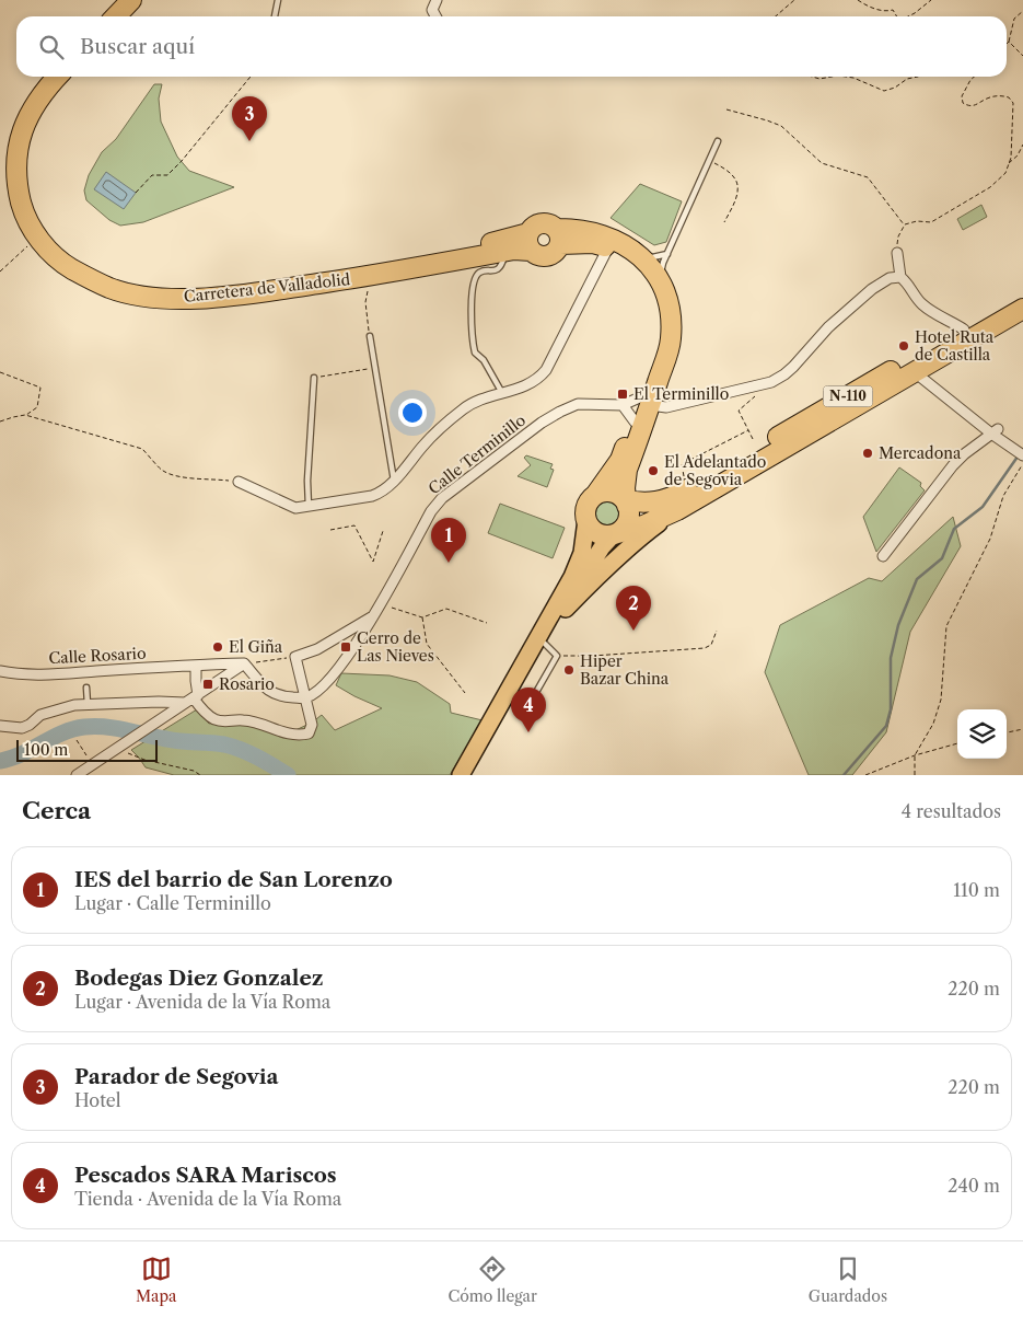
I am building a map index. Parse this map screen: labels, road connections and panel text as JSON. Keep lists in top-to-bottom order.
{
  "streets": {
    "highway": ["Carretera de Valladolid", "N-110"],
    "street": ["Calle Terminillo", "Calle Rosario"]
  },
  "places": {
    "other": [
      "Hotel Ruta de Castilla",
      "Mercadona",
      "El Adelantado de Segovia",
      "El Giña",
      "Hiper Bazar China"
    ],
    "transit": ["El Terminillo", "Cerro de Las Nieves", "Rosario"]
  },
  "scale_bar": "100 m",
  "page": {
    "search": "Buscar aquí",
    "pins": [
      "3",
      "1",
      "2",
      "4"
    ],
    "scale": "100 m",
    "heading": ["Cerca", "4 resultados"],
    "list": [
      {
        "mark": "1",
        "name": "IES del barrio de San Lorenzo",
        "note": "Lugar · Calle Terminillo",
        "value": "110 m"
      },
      {
        "mark": "2",
        "name": "Bodegas Diez Gonzalez",
        "note": "Lugar · Avenida de la Vía Roma",
        "value": "220 m"
      },
      {
        "mark": "3",
        "name": "Parador de Segovia",
        "note": "Hotel",
        "value": "220 m"
      },
      {
        "mark": "4",
        "name": "Pescados SARA Mariscos",
        "note": "Tienda · Avenida de la Vía Roma",
        "value": "240 m"
      }
    ],
    "nav": ["Mapa", "Cómo llegar", "Guardados"]
  }
}
